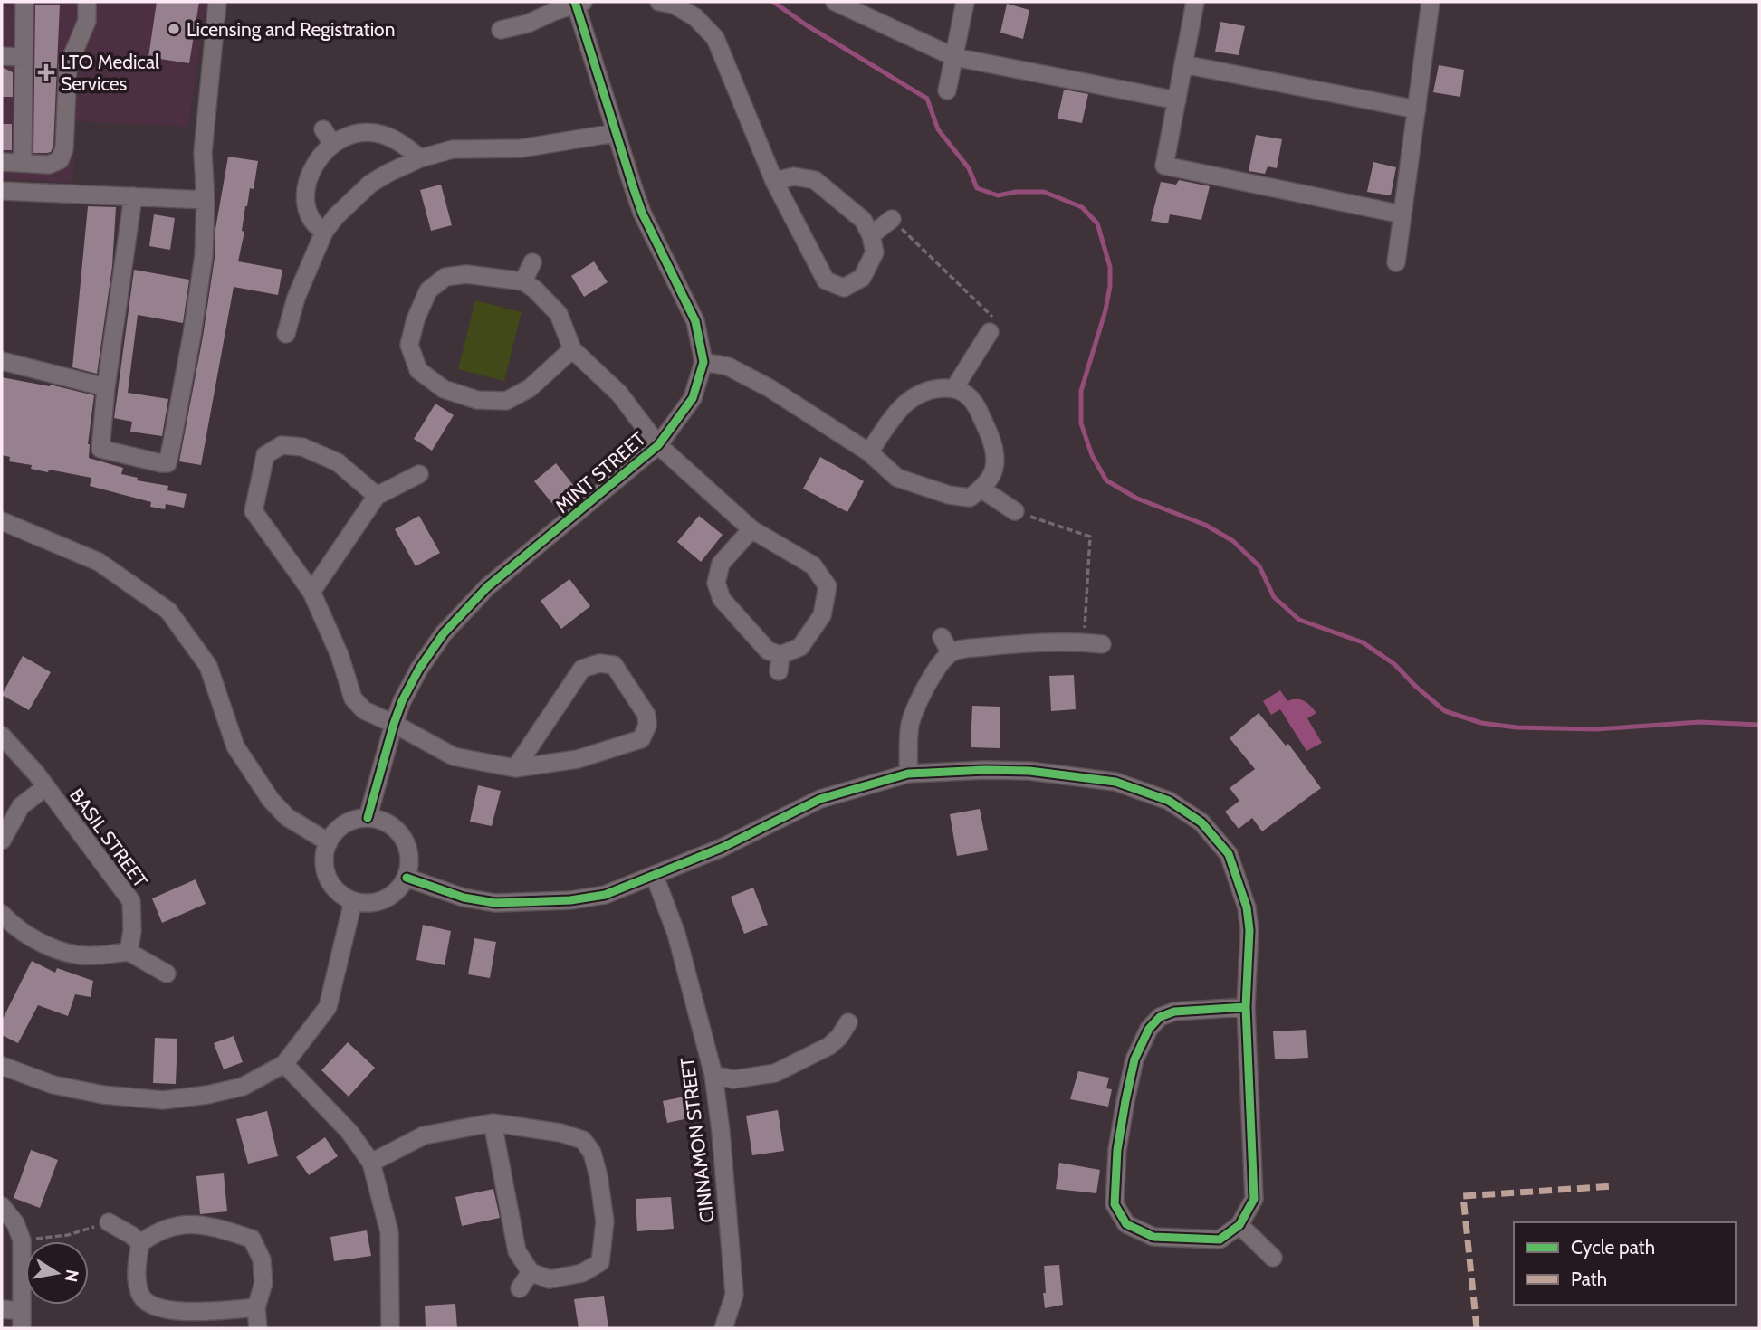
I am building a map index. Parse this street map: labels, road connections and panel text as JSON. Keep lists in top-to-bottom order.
{
  "streets": {
    "street": ["MINT STREET", "BASIL STREET", "CINNAMON STREET"]
  },
  "places": {
    "other": ["Licensing and Registration"],
    "health": ["LTO Medical Services"]
  },
  "legend": ["Cycle path", "Path"],
  "north": "right"
}
